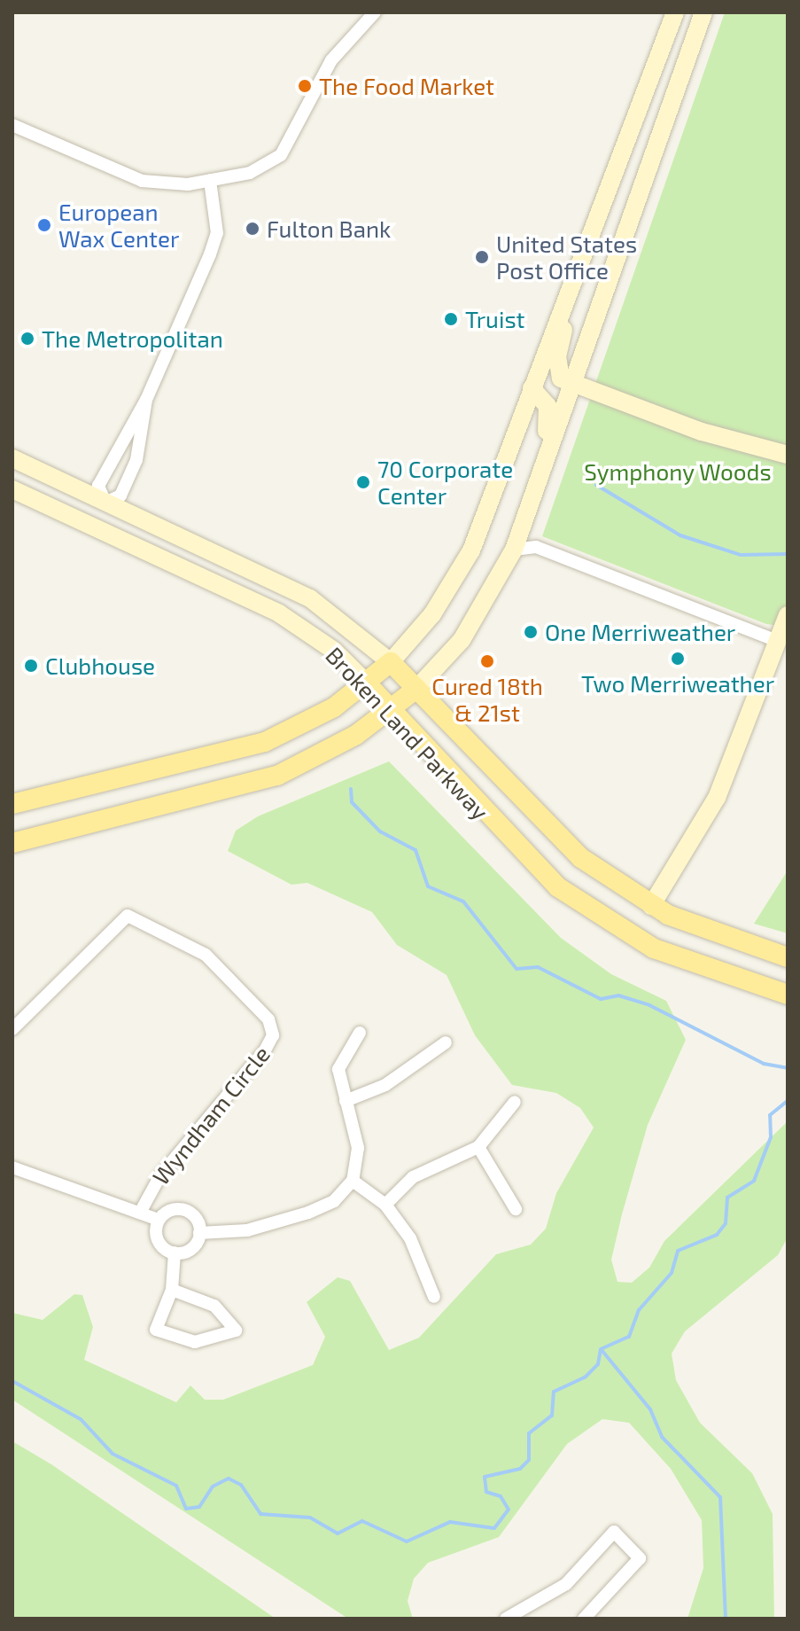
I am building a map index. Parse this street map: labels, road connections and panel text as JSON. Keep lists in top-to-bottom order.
{
  "streets": {
    "main road": ["Broken Land Parkway"],
    "street": ["Wyndham Circle"]
  },
  "parks": ["Symphony Woods"],
  "places": [
    "The Food Market",
    "European Wax Center",
    "Fulton Bank",
    "United States Post Office",
    "Truist",
    "The Metropolitan",
    "70 Corporate Center",
    "One Merriweather",
    "Two Merriweather",
    "Cured 18th & 21st",
    "Clubhouse"
  ]
}
